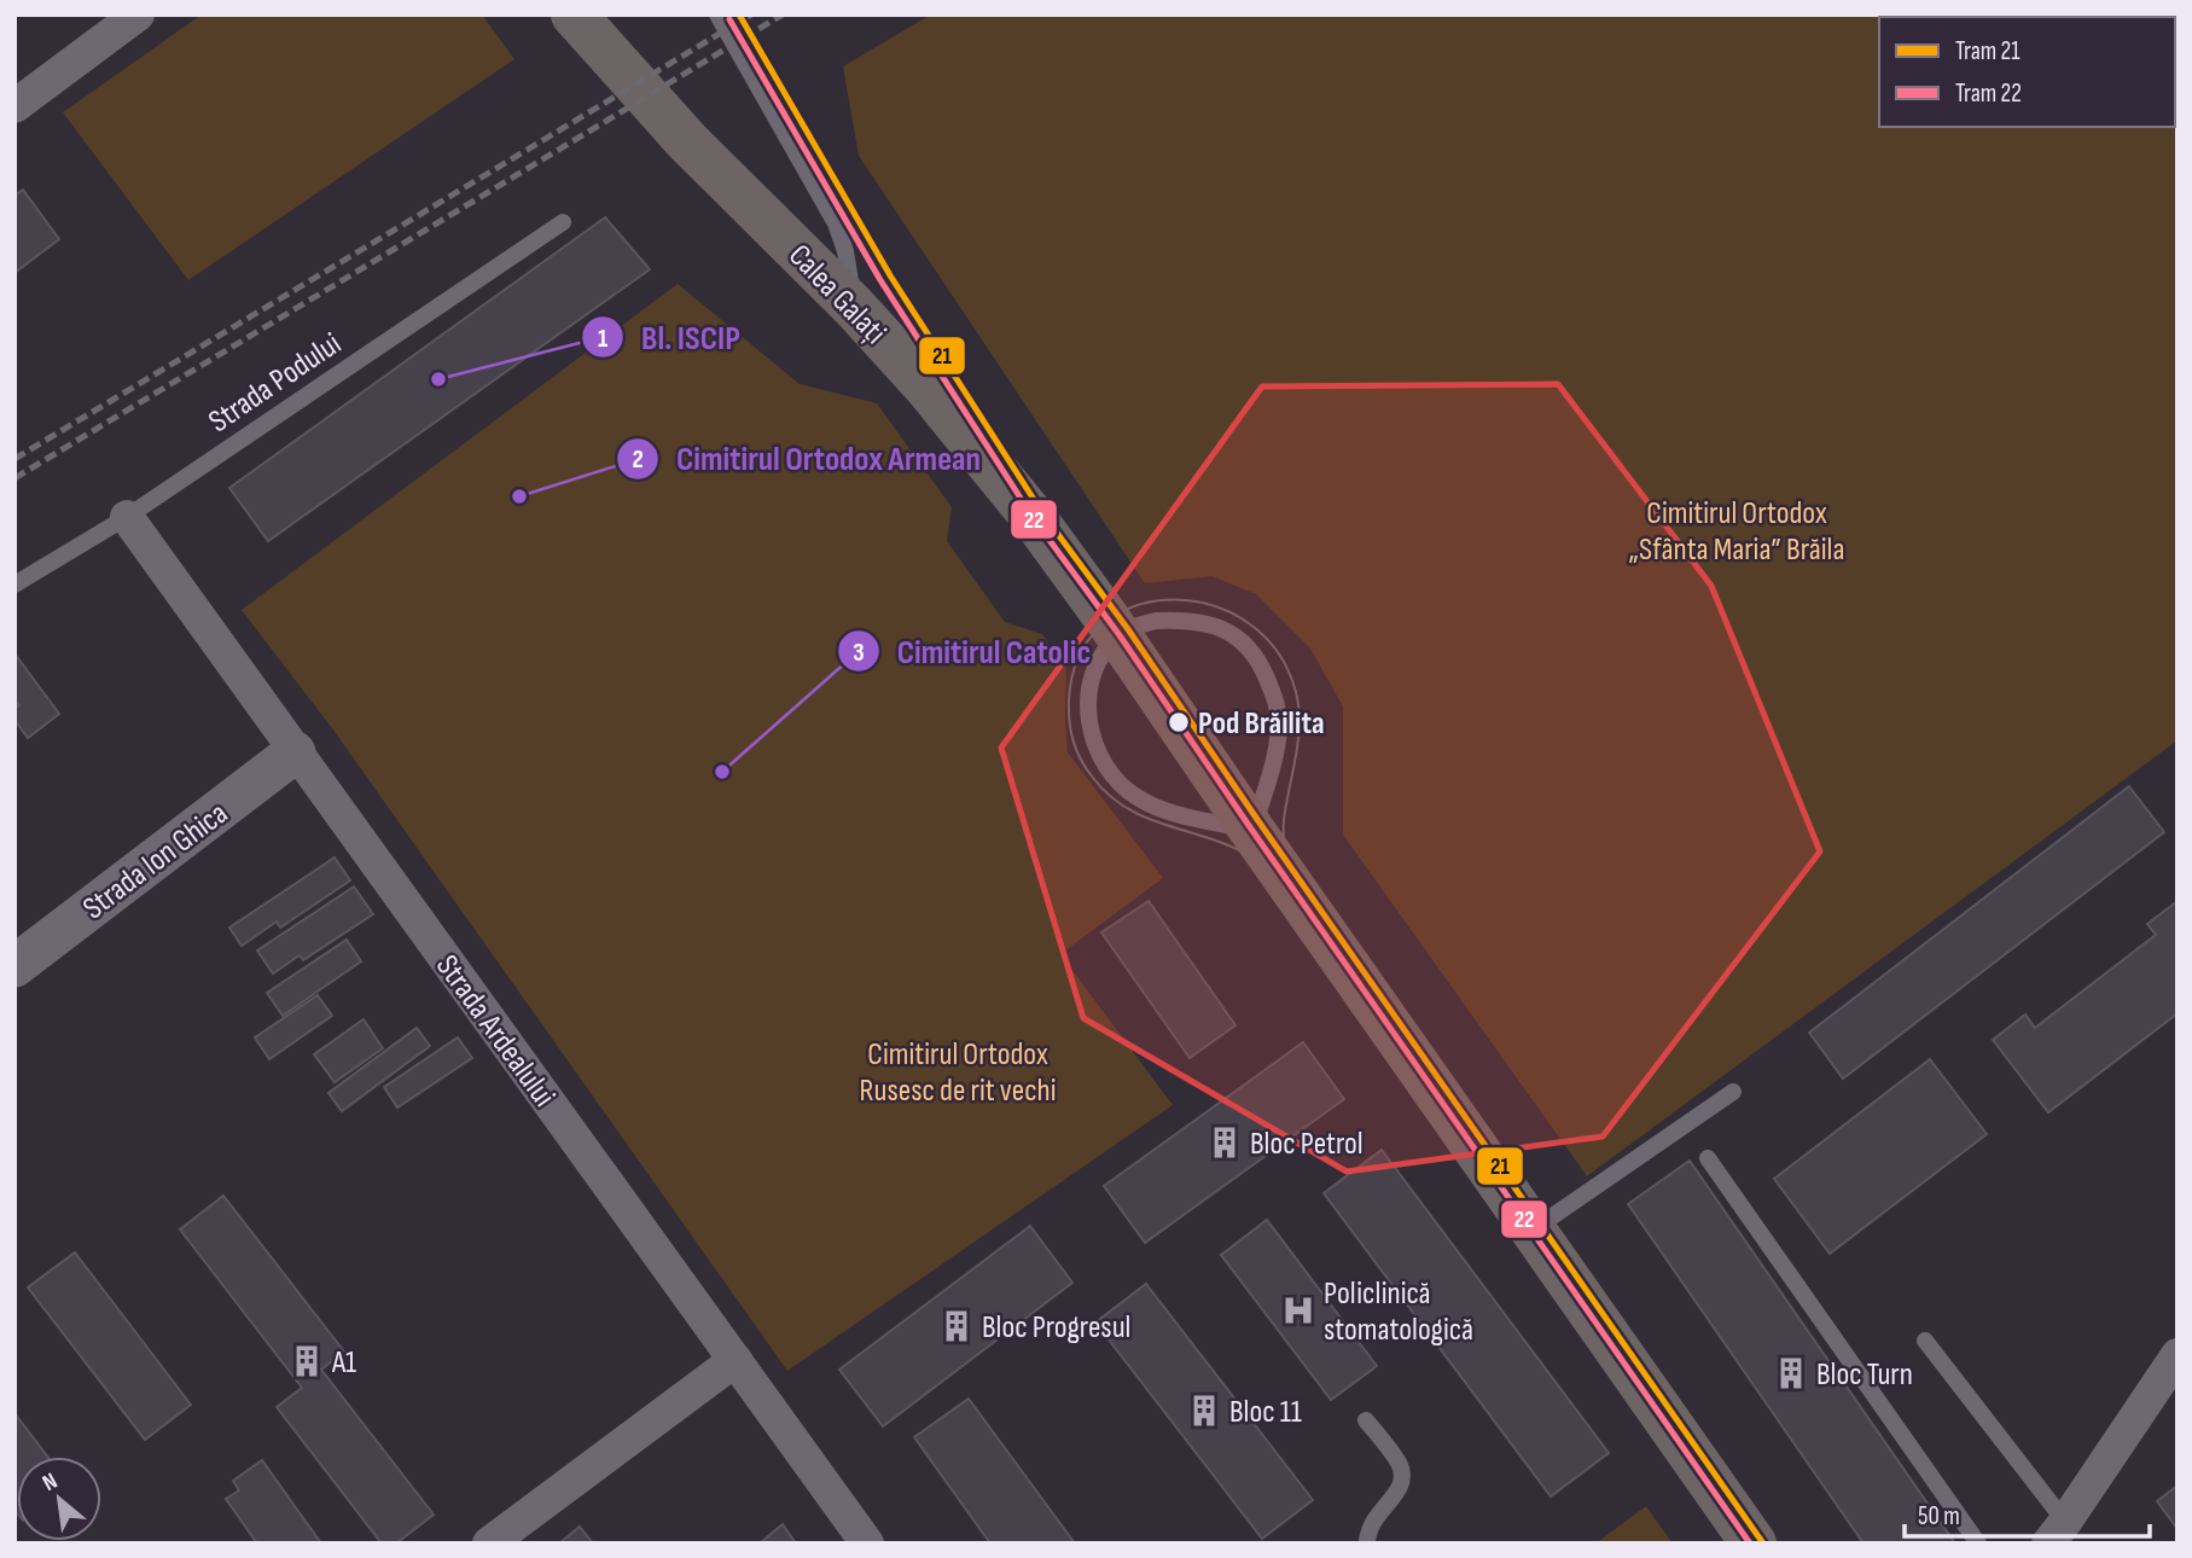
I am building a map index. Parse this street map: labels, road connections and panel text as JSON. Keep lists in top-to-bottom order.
{
  "streets": {
    "main road": ["Calea Galați"],
    "street": ["Strada Ion Ghica", "Strada Ardealului"],
    "lane": ["Strada Podului"]
  },
  "crossings": [
    ["Strada Podului", "Strada Ardealului"],
    ["Strada Ion Ghica", "Strada Ardealului"]
  ],
  "parks": ["Cimitirul Ortodox „Sfânta Maria” Brăila", "Cimitirul Ortodox Rusesc de rit vechi"],
  "places": {
    "other": [
      "Bl. ISCIP",
      "Cimitirul Ortodox Armean",
      "Pod Brăilita",
      "Cimitirul Catolic"
    ],
    "building": [
      "Bloc Petrol",
      "Bloc Progresul",
      "A1",
      "Bloc Turn",
      "Bloc 11"
    ],
    "hospital": ["Policlinică stomatologică"]
  },
  "lines": ["tram line 21", "tram line 22"],
  "legend": ["Tram 21", "Tram 22"],
  "scale_bar": "50 m",
  "north": "top left"
}
